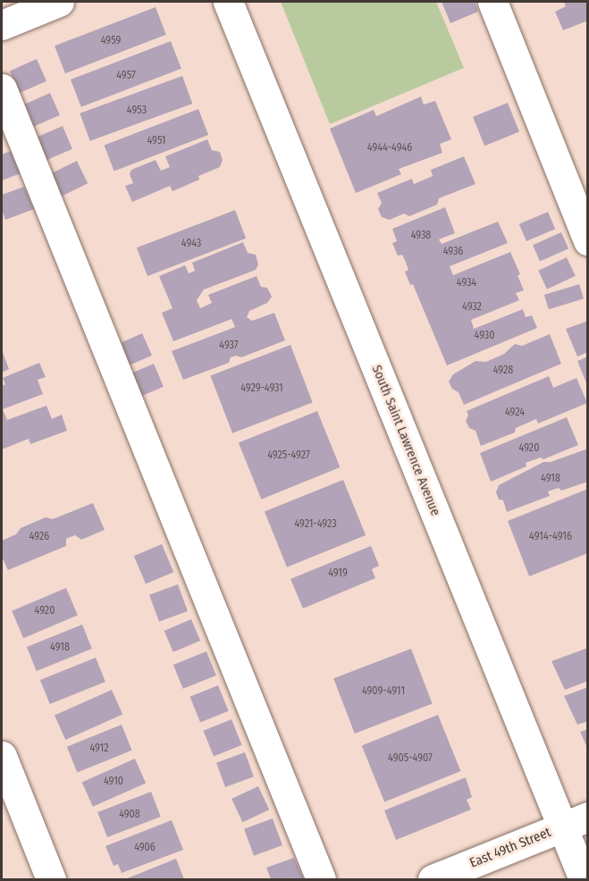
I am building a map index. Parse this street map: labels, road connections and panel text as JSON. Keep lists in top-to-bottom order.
{
  "streets": {
    "street": ["South Saint Lawrence Avenue", "East 49th Street"]
  },
  "crossings": [
    ["South Saint Lawrence Avenue", "East 49th Street"]
  ],
  "house_numbers": [
    "4959",
    "4957",
    "4953",
    "4951",
    "4944-4946",
    "4938",
    "4943",
    "4936",
    "4934",
    "4932",
    "4930",
    "4937",
    "4928",
    "4929-4931",
    "4924",
    "4920",
    "4925-4927",
    "4918",
    "4921-4923",
    "4926",
    "4914-4916",
    "4919",
    "4920",
    "4918",
    "4909-4911",
    "4912",
    "4905-4907",
    "4910",
    "4908",
    "4906"
  ]
}
